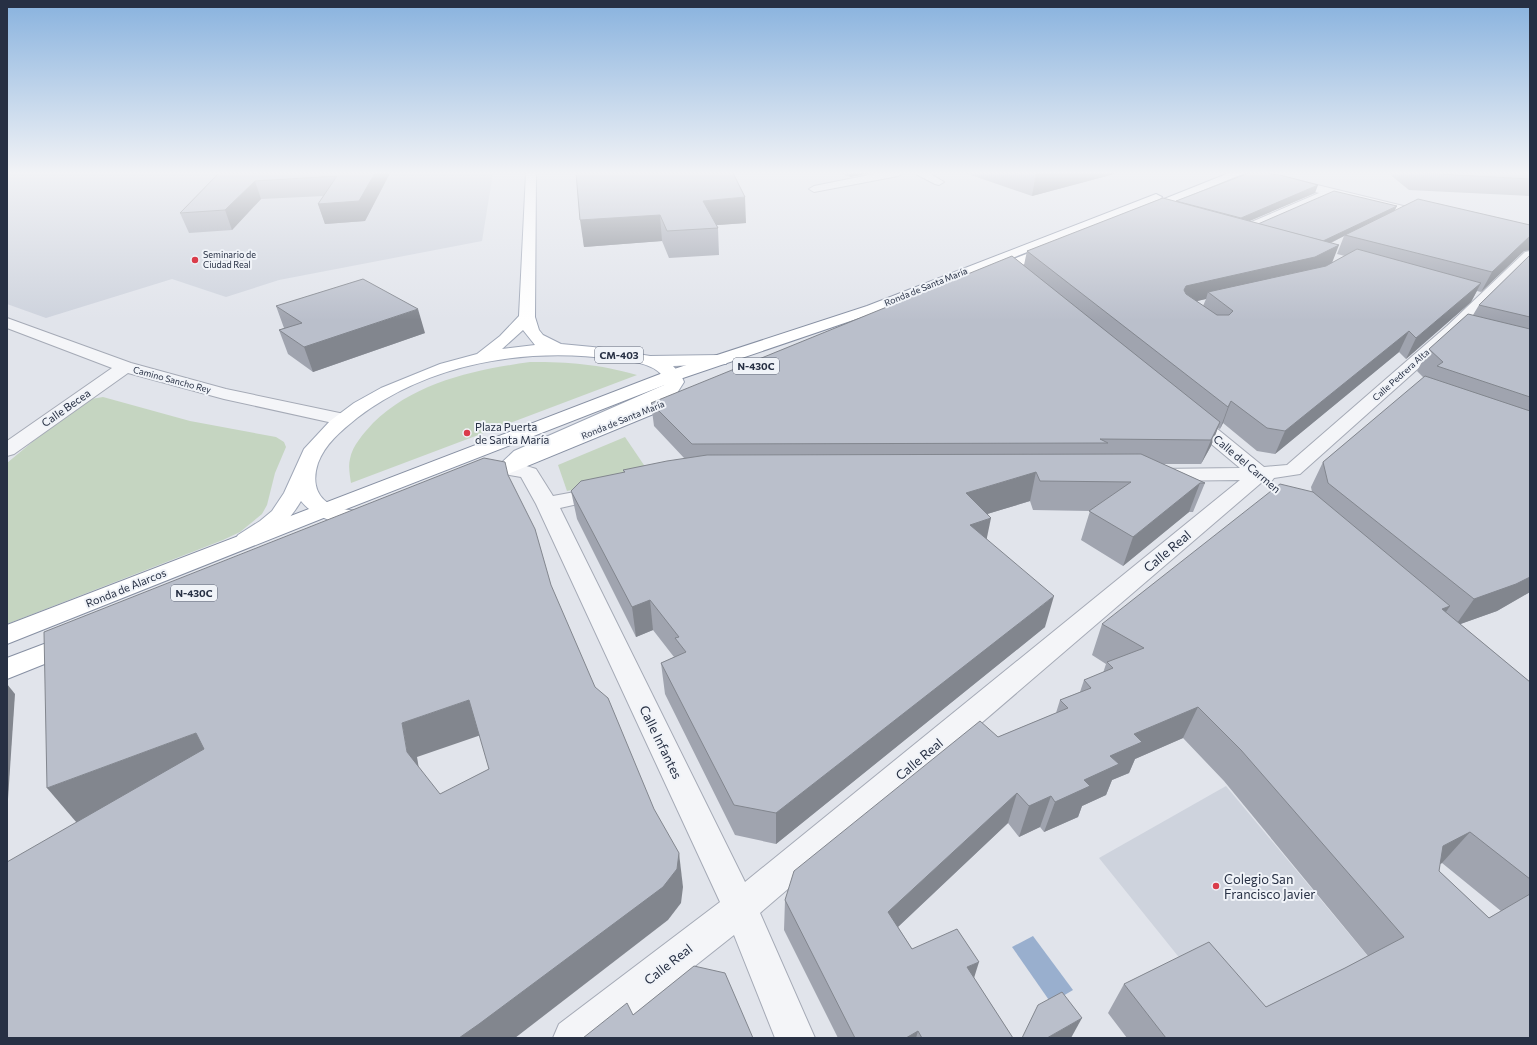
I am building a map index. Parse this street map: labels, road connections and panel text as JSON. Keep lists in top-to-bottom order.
{
  "streets": {
    "main road": [
      "Ronda de Santa María",
      "CM-403",
      "N-430C",
      "Ronda de Alarcos"
    ],
    "street": [
      "Calle Pedrera Alta",
      "Camino Sancho Rey",
      "Calle Becea",
      "Calle del Carmen",
      "Calle Real",
      "Calle Infantes"
    ]
  },
  "crossings": [
    ["Ronda de Santa María", "CM-403"],
    ["Ronda de Santa María", "N-430C"],
    ["Ronda de Santa María", "Calle Infantes"],
    ["CM-403", "N-430C"],
    ["N-430C", "Ronda de Alarcos"],
    ["Calle Pedrera Alta", "Calle del Carmen"],
    ["Calle Pedrera Alta", "Calle Real"],
    ["Camino Sancho Rey", "Calle Becea"],
    ["Calle del Carmen", "Calle Real"],
    ["Calle Real", "Calle Infantes"]
  ],
  "places": ["Seminario de Ciudad Real", "Plaza Puerta de Santa María", "Colegio San Francisco Javier"]
}
